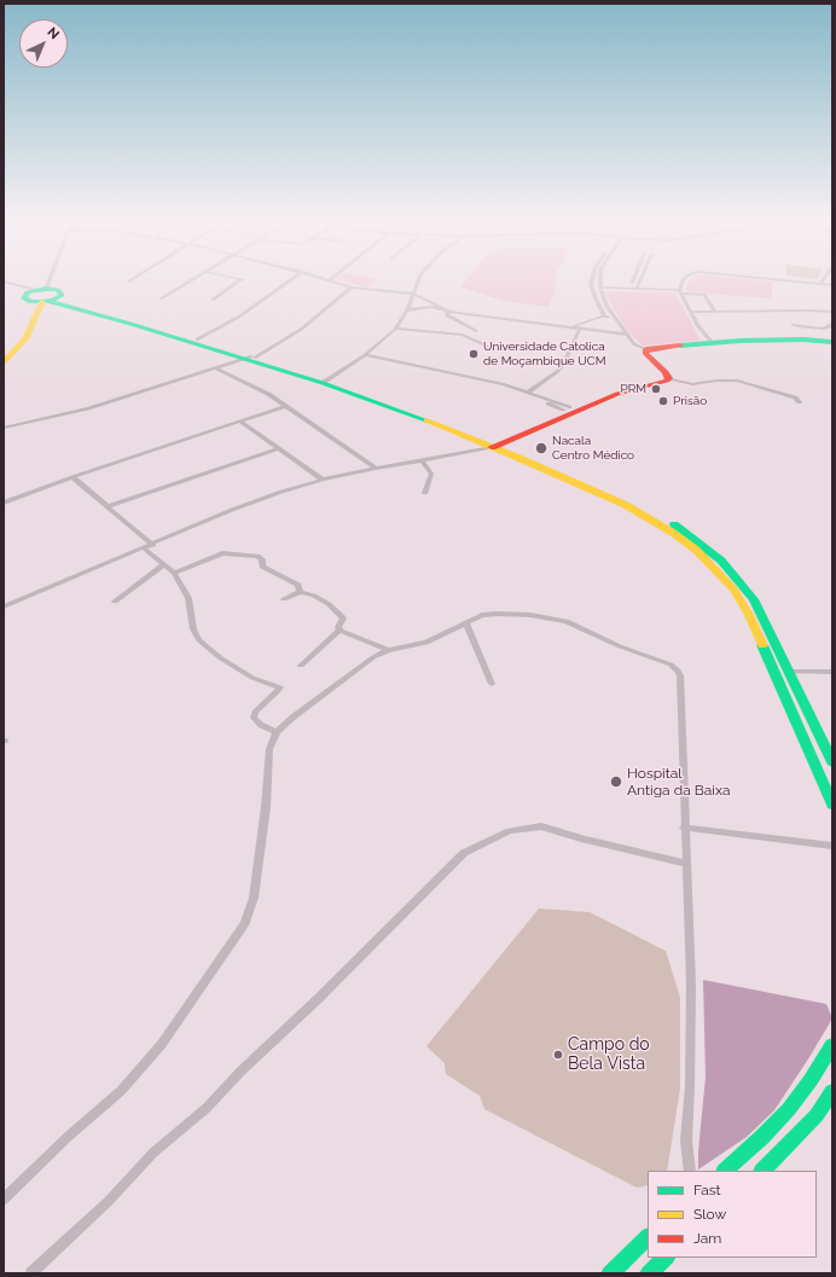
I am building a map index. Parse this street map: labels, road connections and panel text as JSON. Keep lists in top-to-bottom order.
{
  "places": [
    "Universidade Catolica de Moçambique UCM",
    "PRM",
    "Prisão",
    "Nacala Centro Médico",
    "Hospital Antiga da Baixa",
    "Campo do Bela Vista"
  ],
  "legend": ["Fast", "Slow", "Jam"],
  "north": "top right"
}
